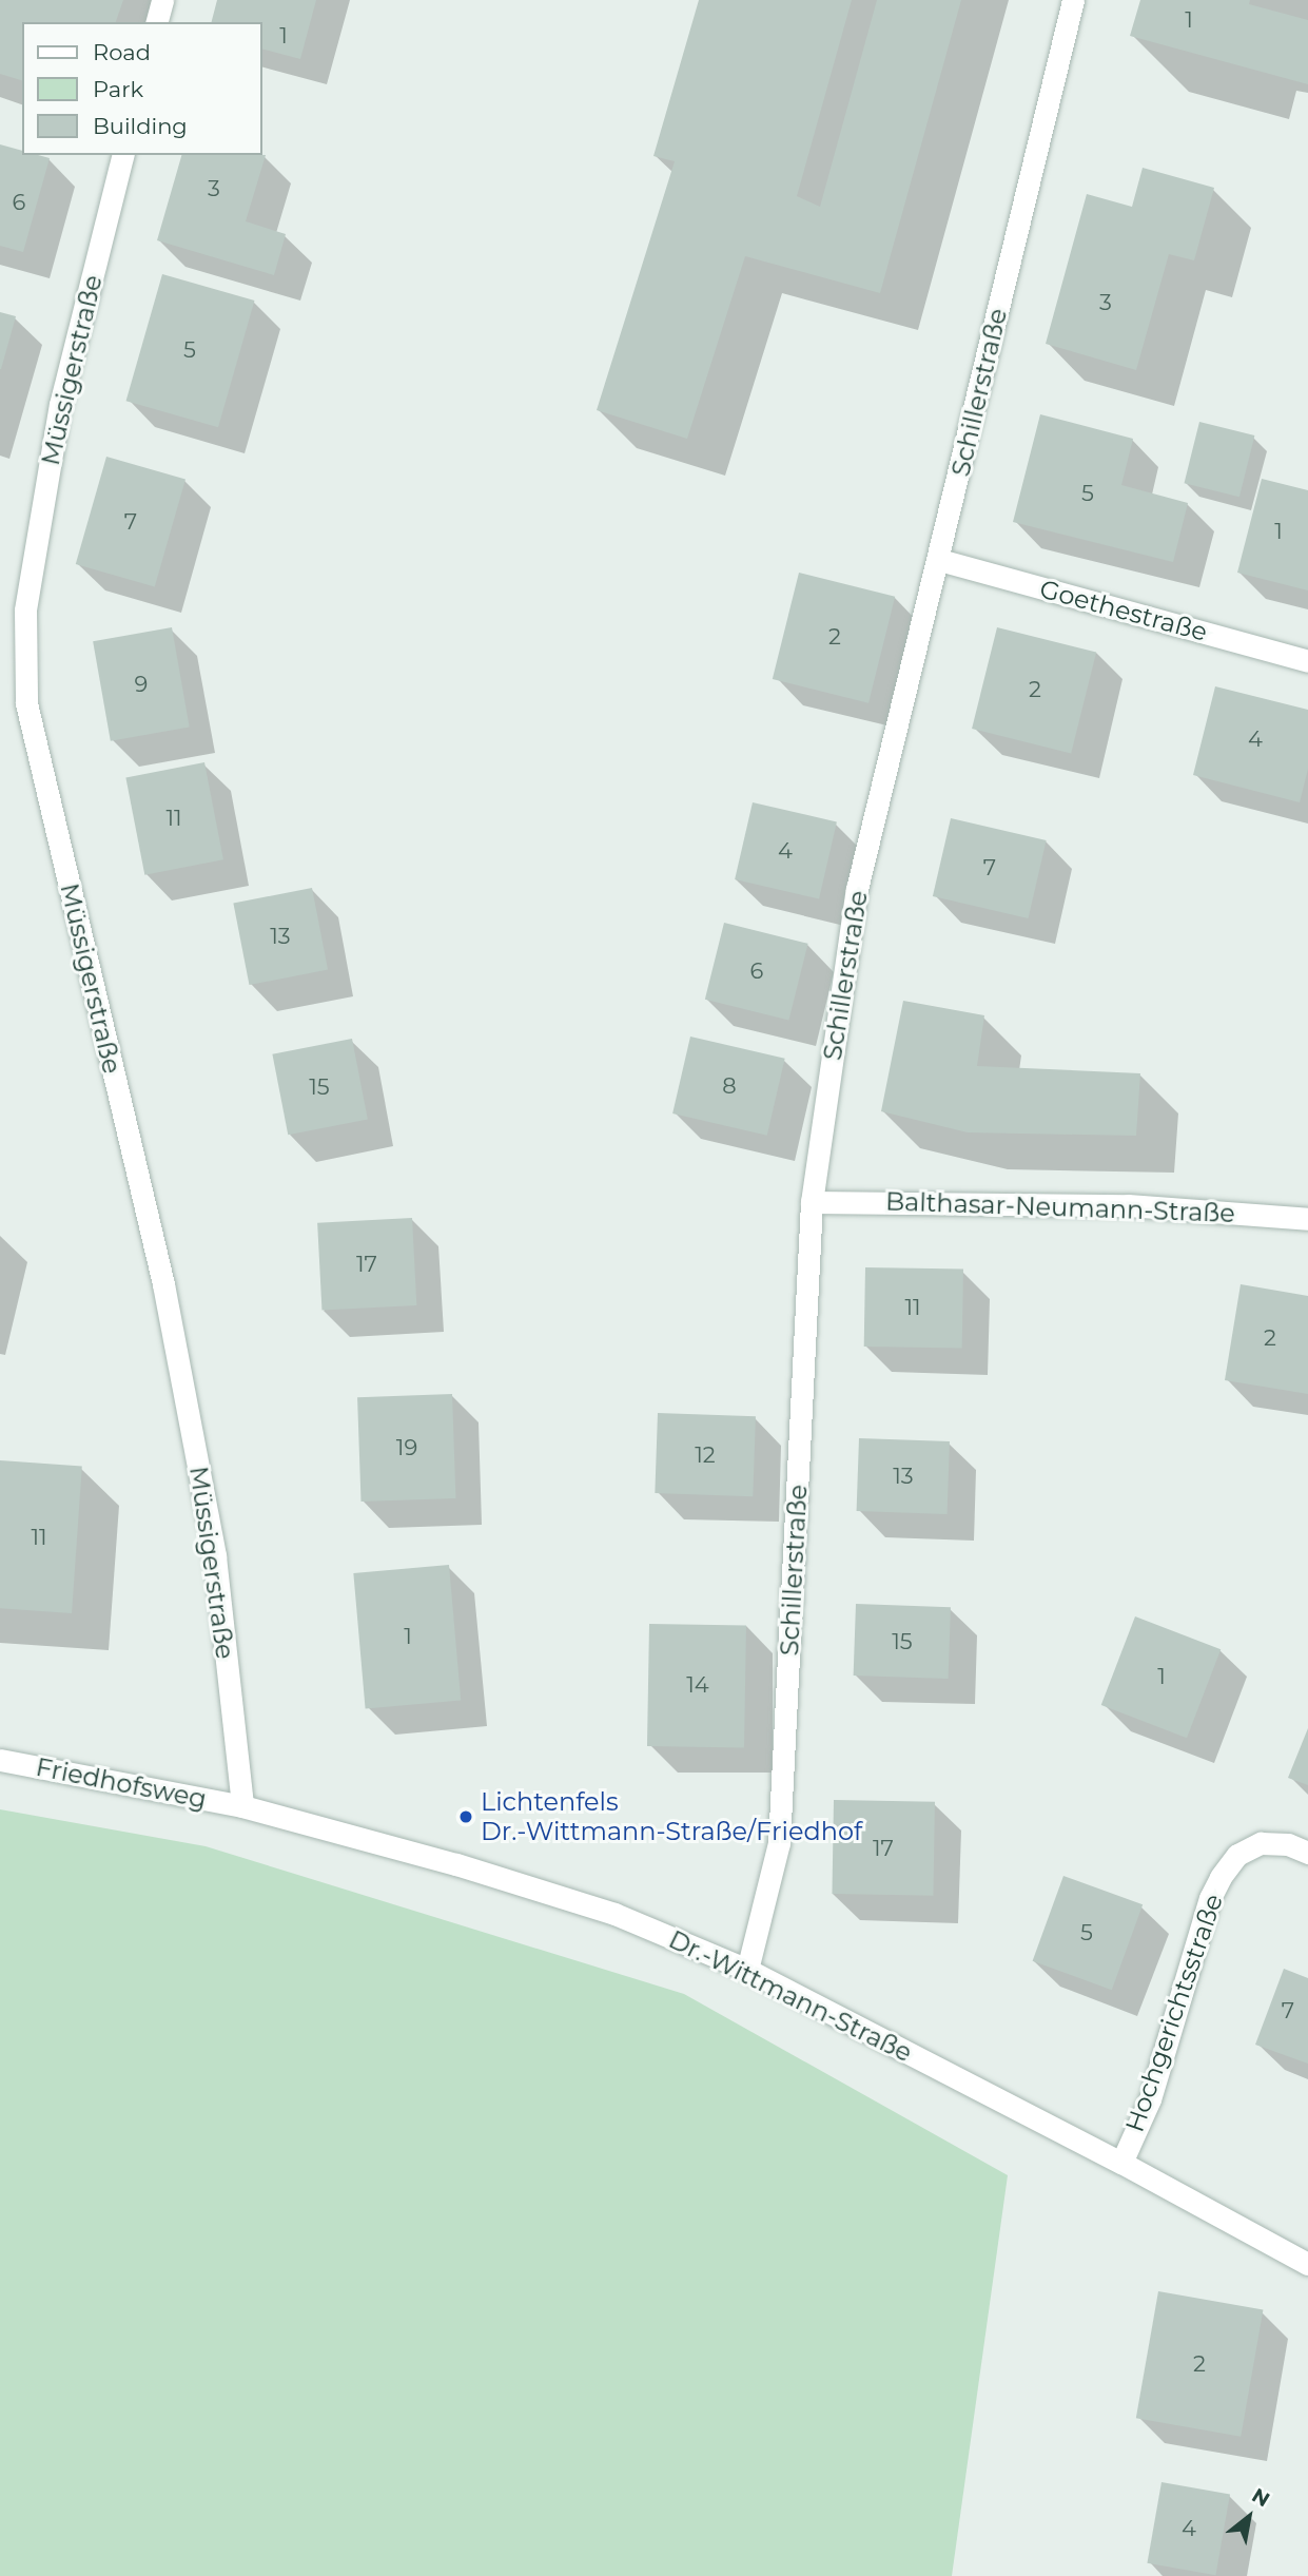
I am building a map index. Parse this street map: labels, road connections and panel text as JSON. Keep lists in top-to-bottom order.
{
  "streets": {
    "street": [
      "Müssigerstraße",
      "Schillerstraße",
      "Goethestraße",
      "Balthasar-Neumann-Straße",
      "Friedhofsweg",
      "Dr.-Wittmann-Straße",
      "Hochgerichtsstraße"
    ]
  },
  "crossings": [
    ["Müssigerstraße", "Friedhofsweg"],
    ["Müssigerstraße", "Dr.-Wittmann-Straße"],
    ["Schillerstraße", "Goethestraße"],
    ["Schillerstraße", "Balthasar-Neumann-Straße"],
    ["Schillerstraße", "Dr.-Wittmann-Straße"],
    ["Friedhofsweg", "Dr.-Wittmann-Straße"],
    ["Dr.-Wittmann-Straße", "Hochgerichtsstraße"]
  ],
  "places": ["Lichtenfels Dr.-Wittmann-Straße/Friedhof"],
  "house_numbers": [
    "1",
    "1",
    "3",
    "6",
    "3",
    "5",
    "5",
    "7",
    "1",
    "2",
    "9",
    "2",
    "4",
    "11",
    "4",
    "7",
    "13",
    "6",
    "8",
    "15",
    "17",
    "11",
    "2",
    "19",
    "12",
    "13",
    "11",
    "1",
    "15",
    "1",
    "14",
    "17",
    "5",
    "7",
    "2",
    "4"
  ],
  "legend": ["Road", "Park", "Building"],
  "north": "top right"
}
